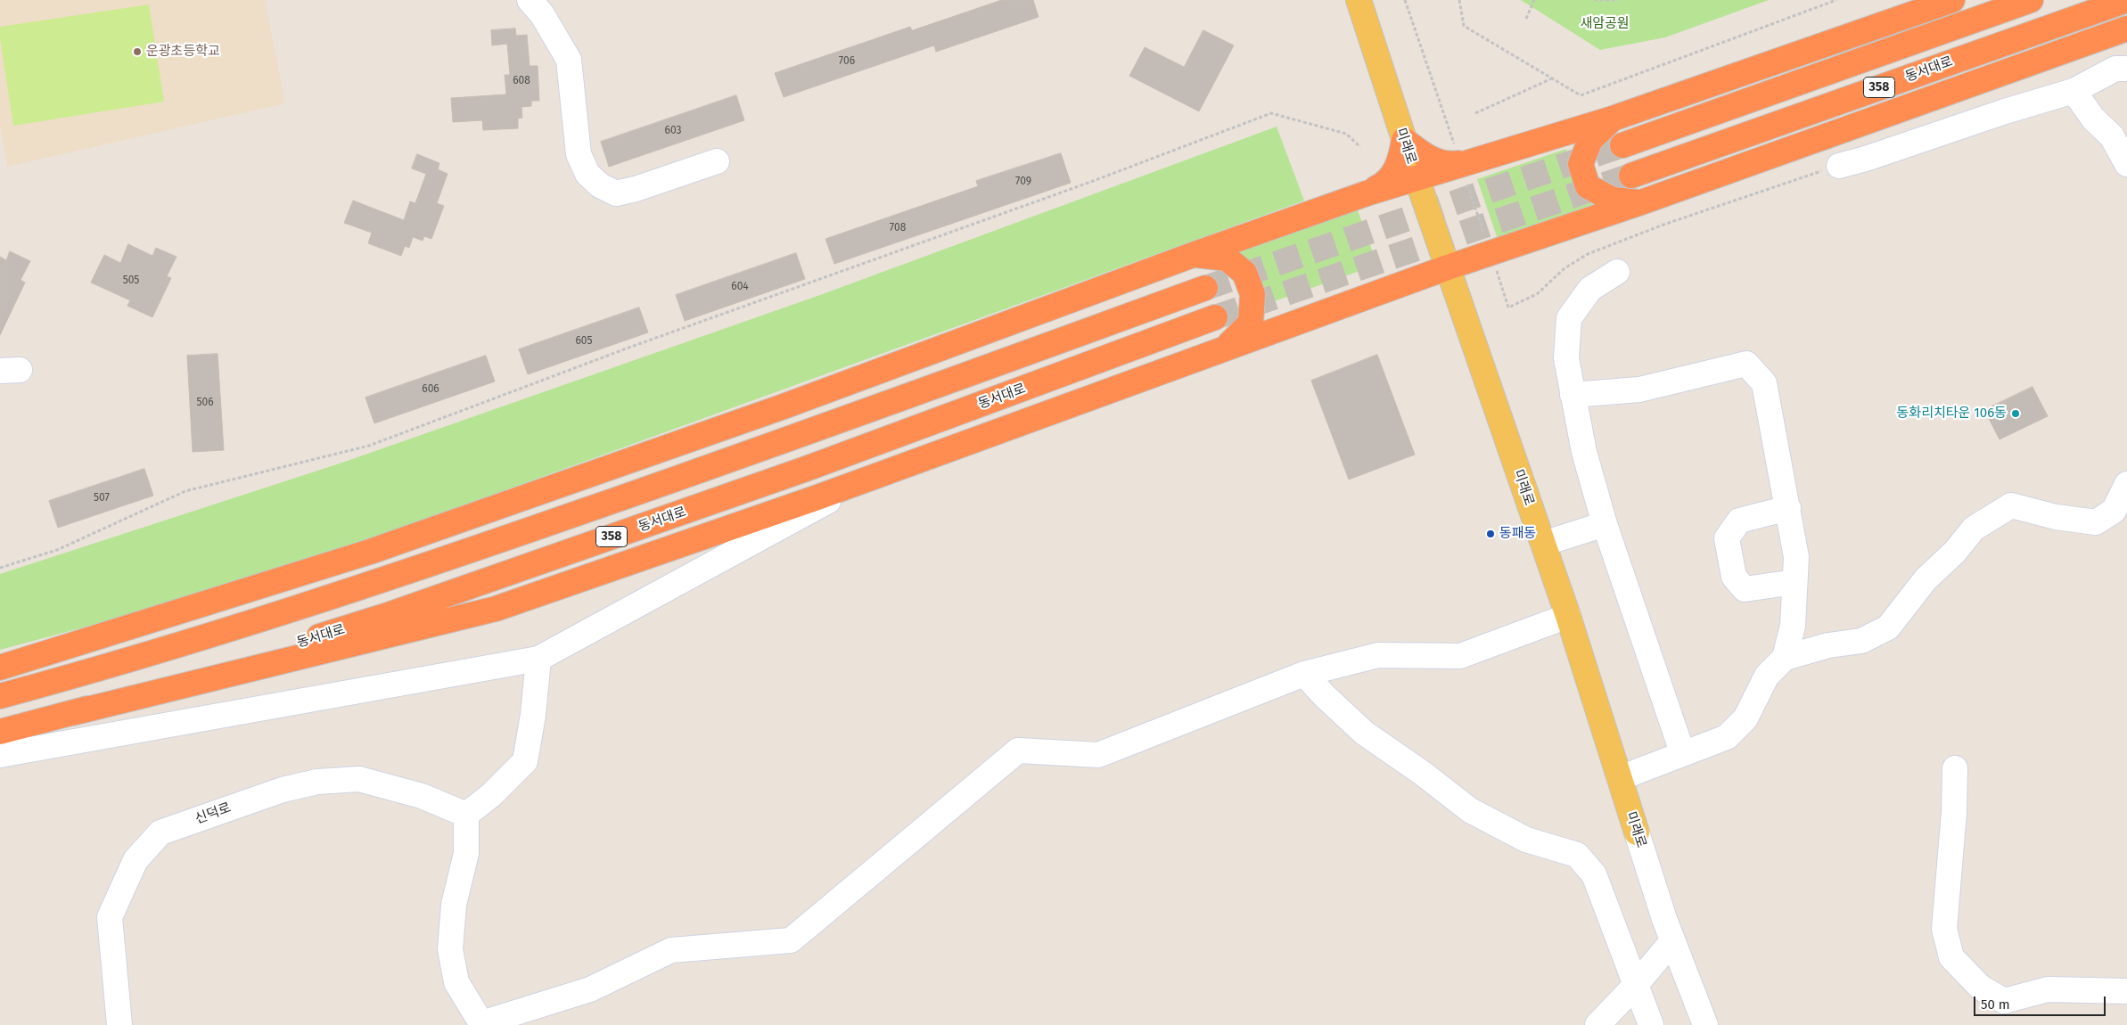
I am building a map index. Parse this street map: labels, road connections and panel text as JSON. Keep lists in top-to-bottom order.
{
  "streets": {
    "highway": ["동서대로", "358"],
    "main road": ["미래로"],
    "street": ["신덕로"]
  },
  "parks": ["새암공원"],
  "places": ["운광초등학교", "동화리치타운 106동", "동패동"],
  "house_numbers": [
    "706",
    "608",
    "603",
    "709",
    "708",
    "505",
    "604",
    "605",
    "606",
    "506",
    "507"
  ],
  "scale_bar": "50 m"
}
